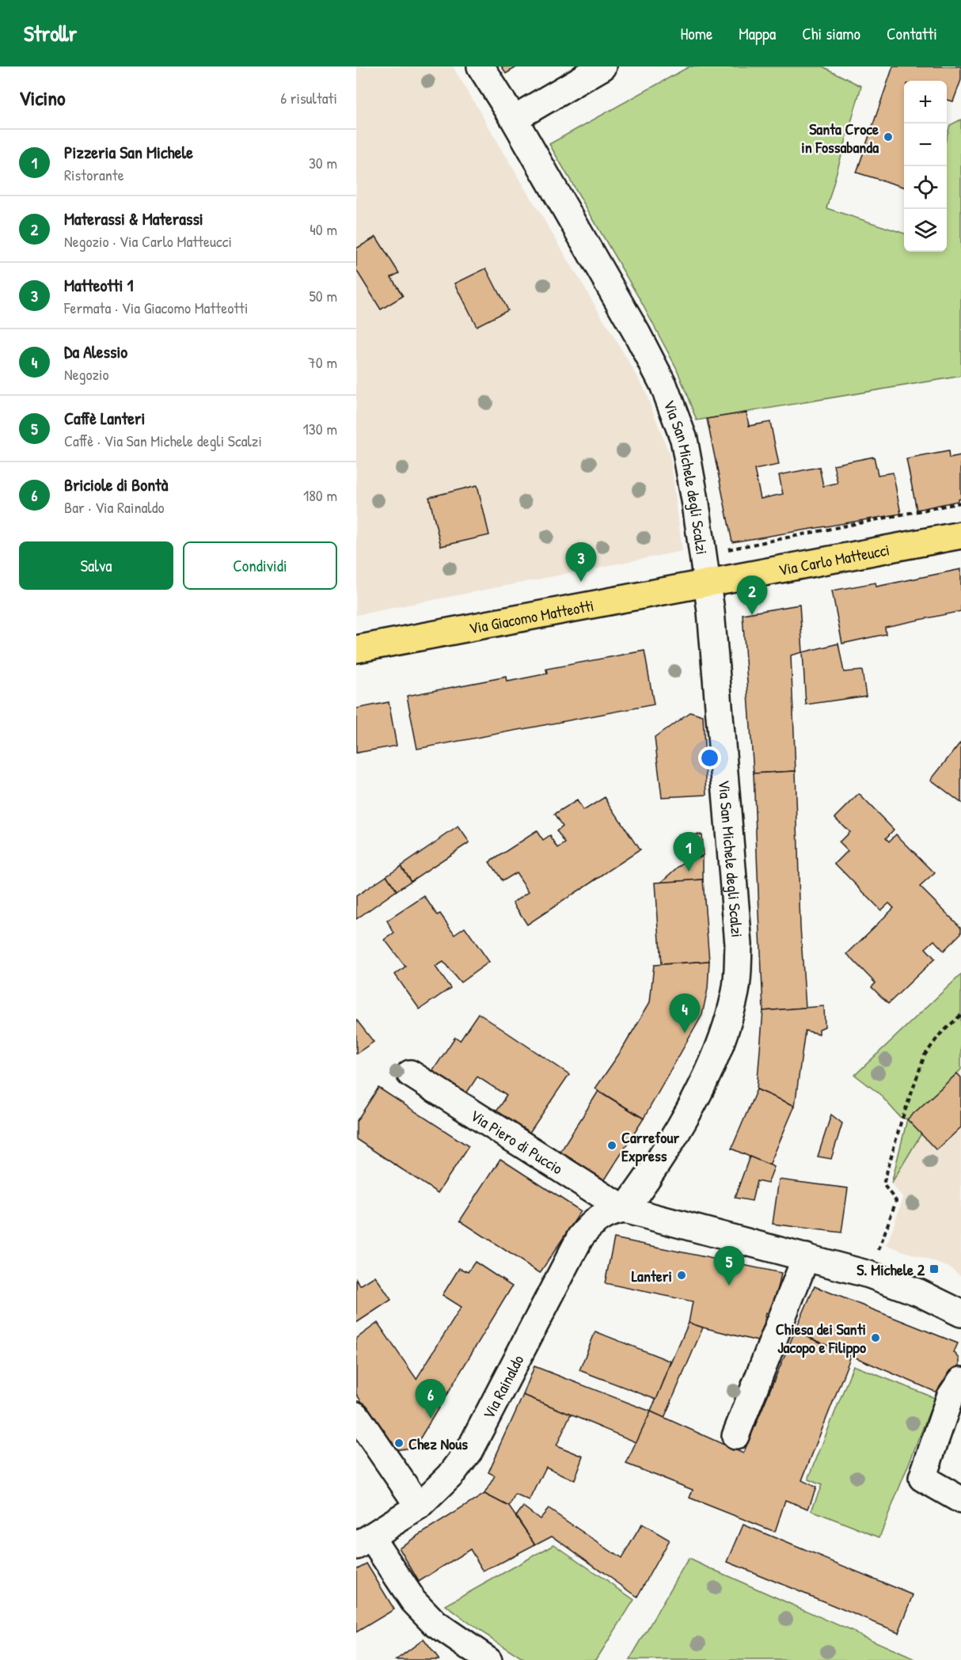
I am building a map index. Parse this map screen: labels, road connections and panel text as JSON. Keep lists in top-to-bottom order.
{
  "streets": {
    "main road": ["Via Carlo Matteucci", "Via Giacomo Matteotti"],
    "street": ["Via San Michele degli Scalzi", "Via Piero di Puccio", "Via Rainaldo"]
  },
  "crossings": [
    ["Via San Michele degli Scalzi", "Via Carlo Matteucci"],
    ["Via San Michele degli Scalzi", "Via Giacomo Matteotti"],
    ["Via San Michele degli Scalzi", "Via Piero di Puccio"],
    ["Via San Michele degli Scalzi", "Via Rainaldo"],
    ["Via Carlo Matteucci", "Via Giacomo Matteotti"],
    ["Via Piero di Puccio", "Via Rainaldo"]
  ],
  "places": {
    "other": [
      "Santa Croce in Fossabanda",
      "Carrefour Express",
      "Lanteri",
      "Chiesa dei Santi Jacopo e Filippo",
      "Chez Nous"
    ],
    "transit": ["S. Michele 2"]
  },
  "page": {
    "header": "Strollr",
    "nav": [
      "Home",
      "Mappa",
      "Chi siamo",
      "Contatti"
    ],
    "heading": ["Vicino", "6 risultati"],
    "map_buttons": ["+", "−"],
    "list": [
      {
        "mark": "1",
        "name": "Pizzeria San Michele",
        "note": "Ristorante",
        "value": "30 m"
      },
      {
        "mark": "2",
        "name": "Materassi & Materassi",
        "note": "Negozio · Via Carlo Matteucci",
        "value": "40 m"
      },
      {
        "mark": "3",
        "name": "Matteotti 1",
        "note": "Fermata · Via Giacomo Matteotti",
        "value": "50 m"
      },
      {
        "mark": "4",
        "name": "Da Alessio",
        "note": "Negozio",
        "value": "70 m"
      },
      {
        "mark": "5",
        "name": "Caffè Lanteri",
        "note": "Caffè · Via San Michele degli Scalzi",
        "value": "130 m"
      },
      {
        "mark": "6",
        "name": "Briciole di Bontà",
        "note": "Bar · Via Rainaldo",
        "value": "180 m"
      }
    ],
    "buttons": ["Salva", "Condividi"],
    "pins": [
      "3",
      "2",
      "1",
      "4",
      "5",
      "6"
    ]
  }
}
